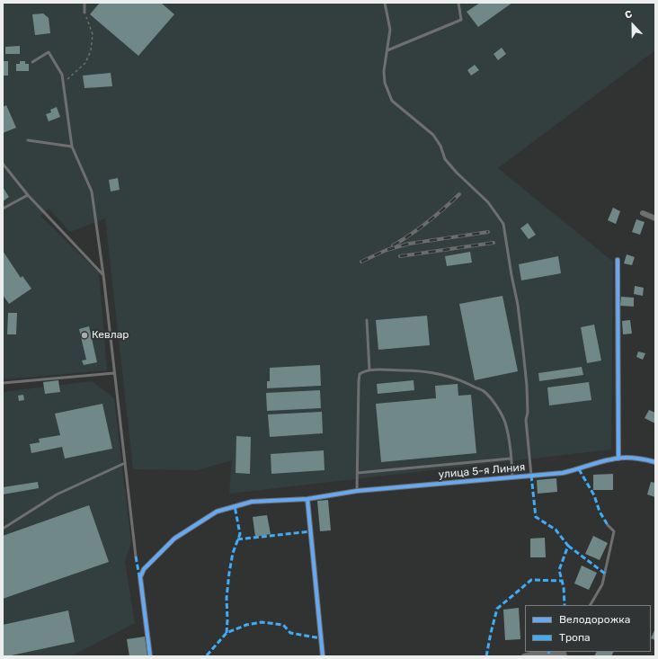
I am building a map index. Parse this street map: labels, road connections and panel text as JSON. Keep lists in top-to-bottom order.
{
  "streets": {
    "street": ["улица 5-я Линия"]
  },
  "places": ["Кевлар"],
  "legend": ["Велодорожка", "Тропа"],
  "north": "top"
}
